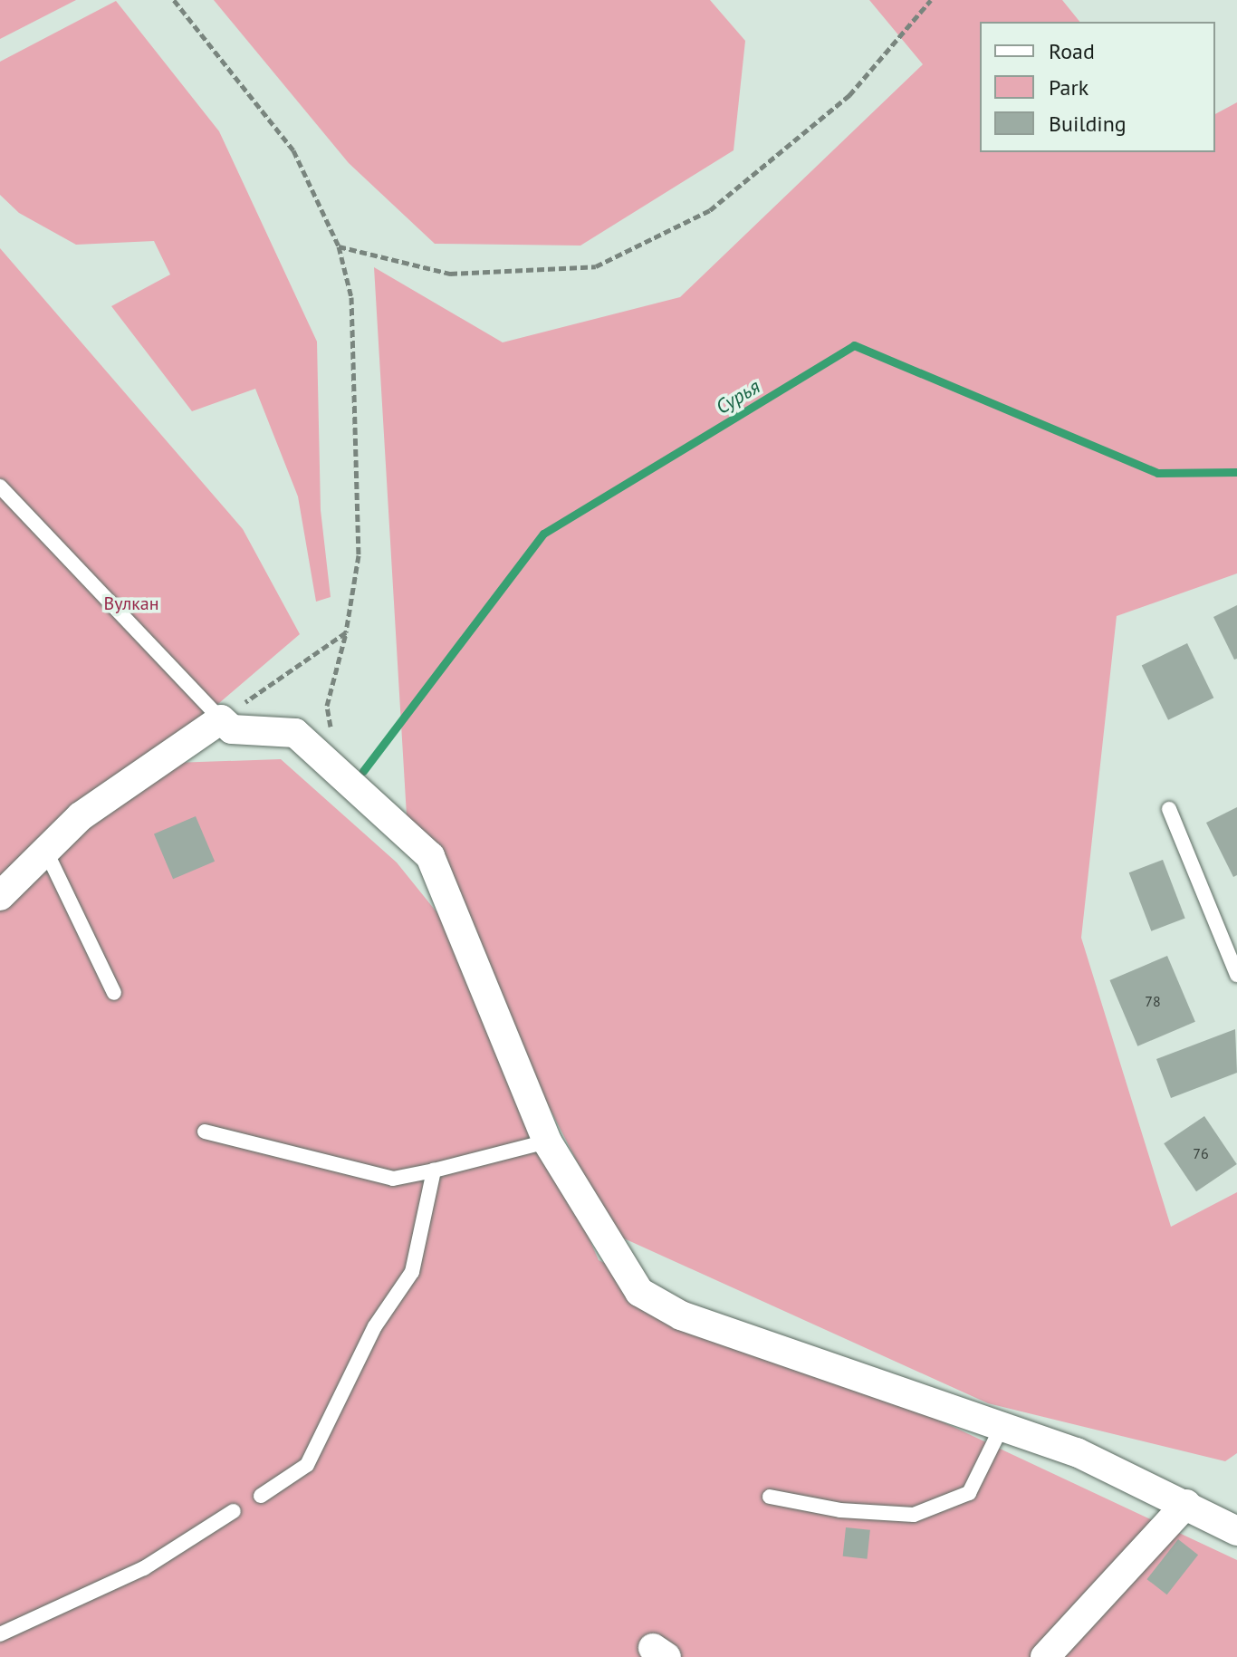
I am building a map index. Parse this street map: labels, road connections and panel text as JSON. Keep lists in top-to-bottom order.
{
  "water": ["Сурья"],
  "parks": ["Вулкан"],
  "house_numbers": ["78", "76"],
  "legend": ["Road", "Park", "Building"]
}
